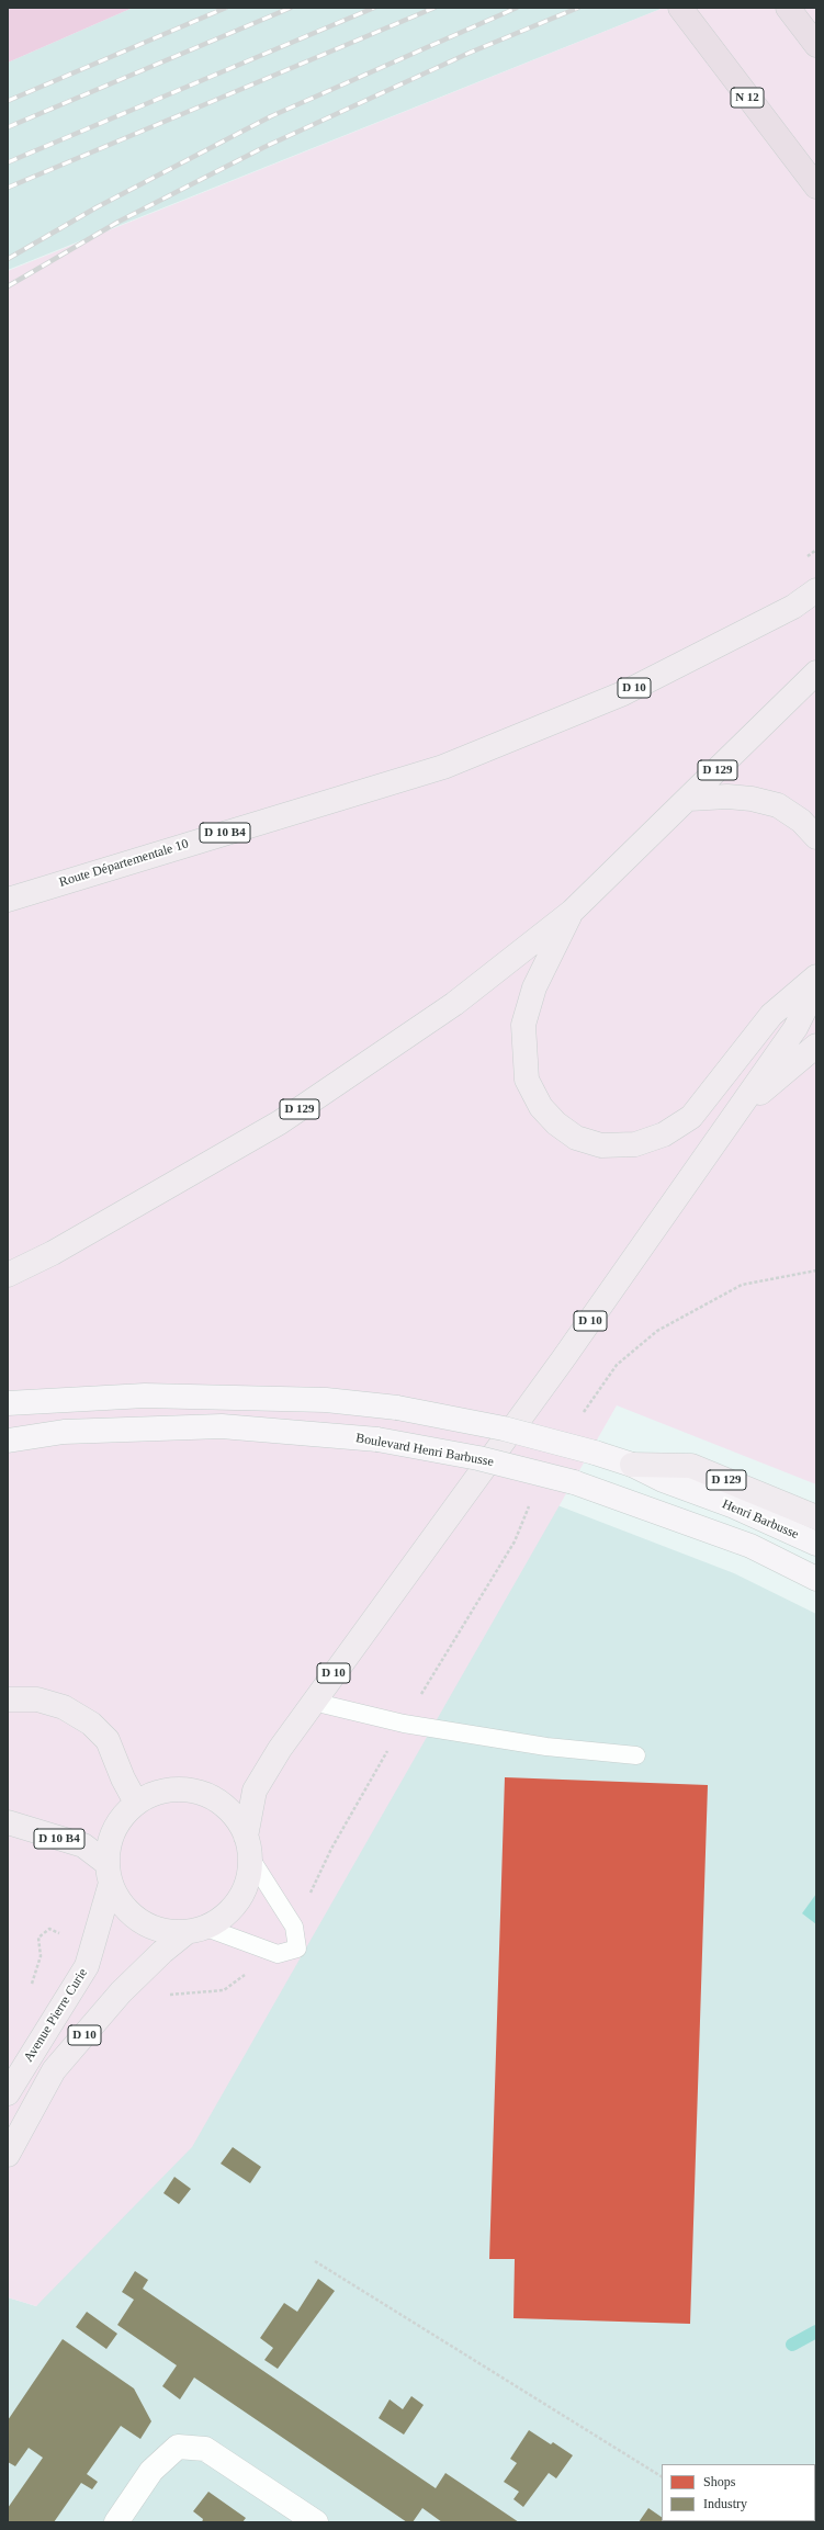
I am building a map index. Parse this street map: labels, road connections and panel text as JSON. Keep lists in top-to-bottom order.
{
  "streets": {
    "highway": ["N 12"],
    "main road": [
      "D 10",
      "D 129",
      "D 10 B4",
      "Route Départementale 10",
      "Boulevard Henri Barbusse",
      "Henri Barbusse",
      "Avenue Pierre Curie"
    ]
  },
  "crossings": [
    ["D 10", "D 10 B4"],
    ["D 10", "Route Départementale 10"],
    ["D 10", "Avenue Pierre Curie"],
    ["D 129", "Henri Barbusse"],
    ["D 10 B4", "Avenue Pierre Curie"]
  ],
  "legend": ["Shops", "Industry"]
}
